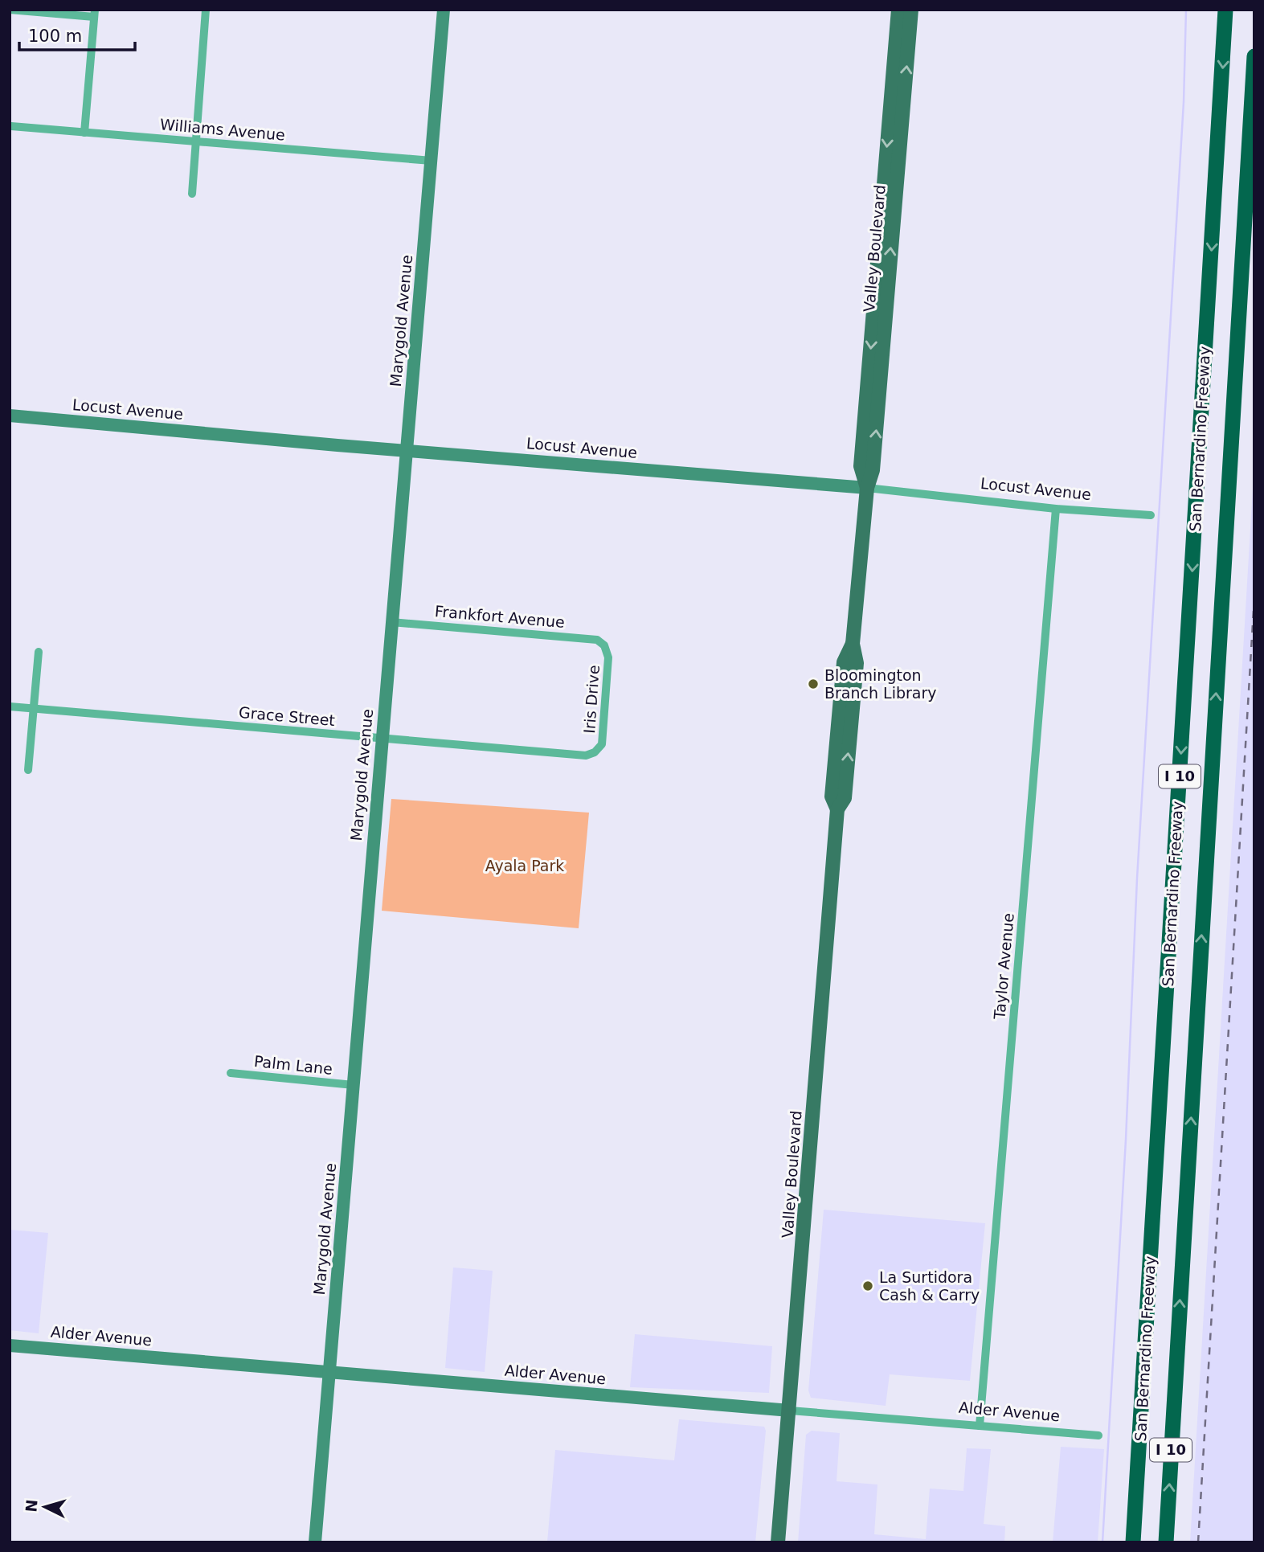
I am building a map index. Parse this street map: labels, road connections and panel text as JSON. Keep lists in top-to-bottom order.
{
  "streets": {
    "highway": ["San Bernardino Freeway", "I 10"],
    "main road": ["Valley Boulevard"],
    "street": [
      "Williams Avenue",
      "Marygold Avenue",
      "Locust Avenue",
      "Frankfort Avenue",
      "Iris Drive",
      "Grace Street",
      "Taylor Avenue",
      "Palm Lane",
      "Alder Avenue"
    ]
  },
  "crossings": [
    ["Williams Avenue", "Marygold Avenue"],
    ["Valley Boulevard", "Locust Avenue"],
    ["Valley Boulevard", "Alder Avenue"],
    ["Marygold Avenue", "Locust Avenue"],
    ["Marygold Avenue", "Frankfort Avenue"],
    ["Marygold Avenue", "Grace Street"],
    ["Marygold Avenue", "Palm Lane"],
    ["Marygold Avenue", "Alder Avenue"],
    ["Locust Avenue", "Taylor Avenue"],
    ["Frankfort Avenue", "Iris Drive"],
    ["Iris Drive", "Grace Street"],
    ["Taylor Avenue", "Alder Avenue"]
  ],
  "parks": ["Ayala Park"],
  "places": ["Bloomington Branch Library", "La Surtidora Cash & Carry"],
  "scale_bar": "100 m",
  "north": "left"
}
